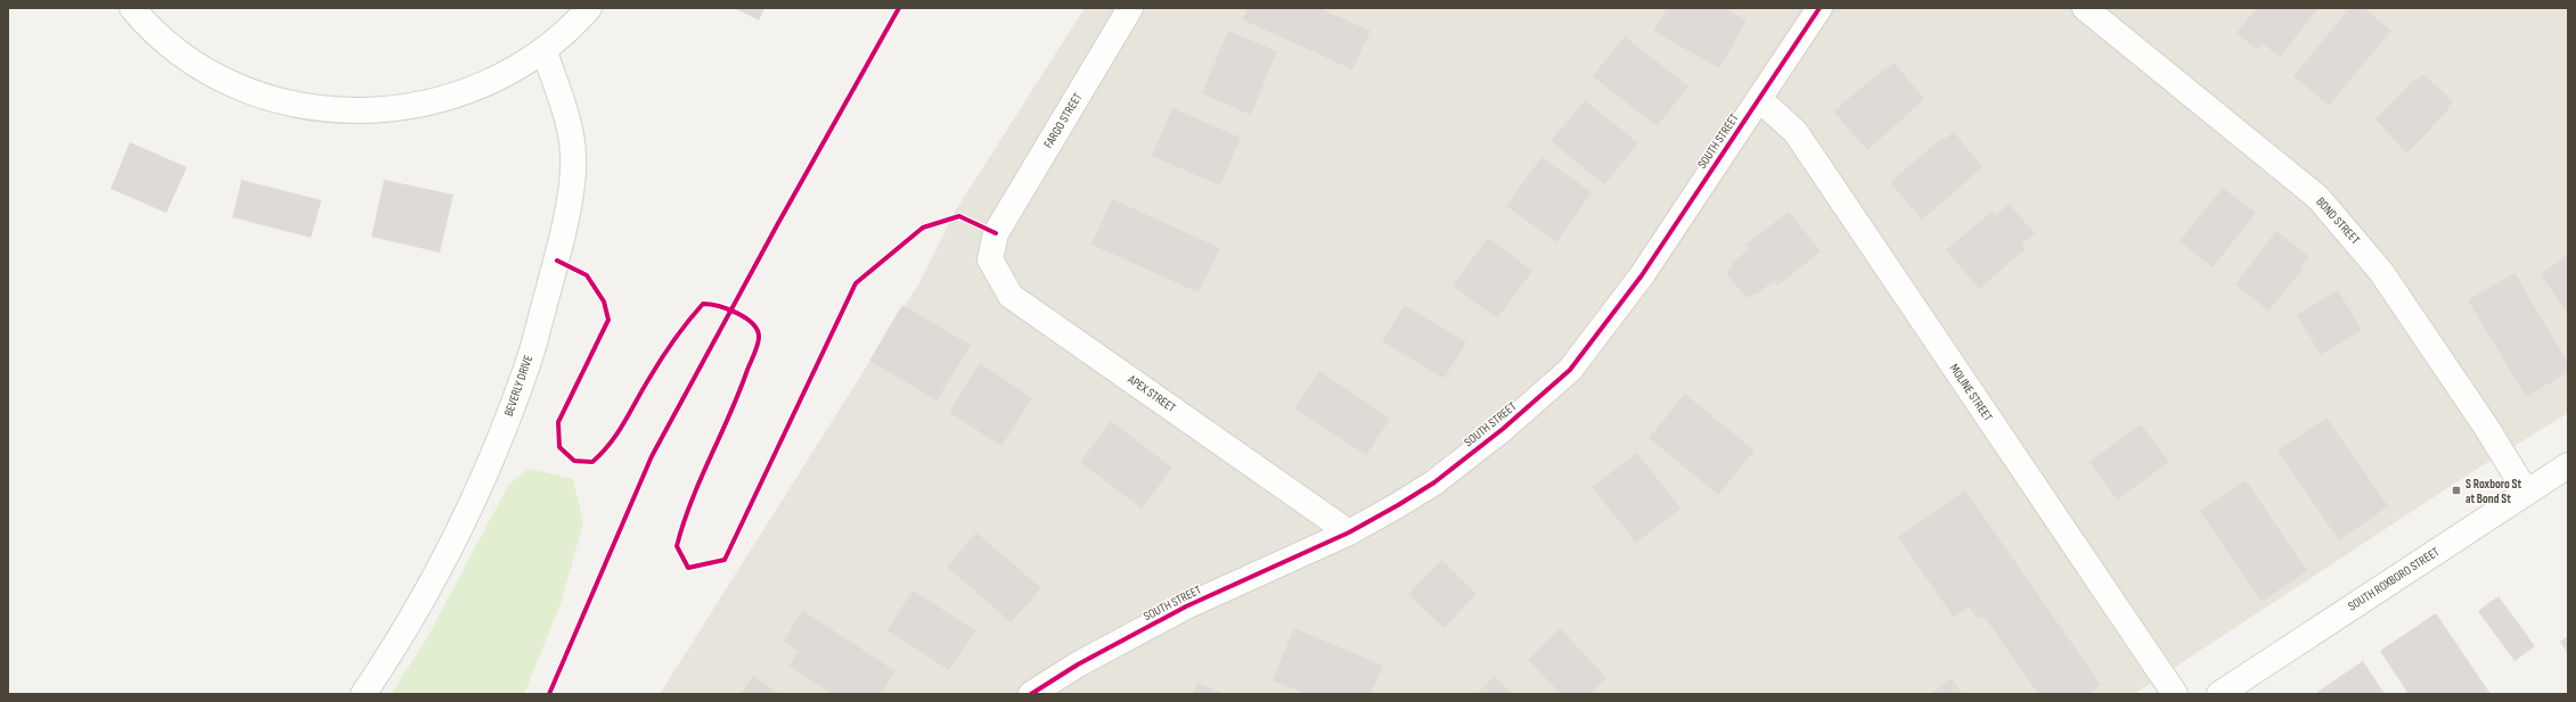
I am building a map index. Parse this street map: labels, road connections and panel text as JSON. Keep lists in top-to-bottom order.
{
  "streets": {
    "street": [
      "FARGO STREET",
      "SOUTH STREET",
      "BOND STREET",
      "BEVERLY DRIVE",
      "MOLINE STREET",
      "APEX STREET",
      "SOUTH ROXBORO STREET"
    ]
  },
  "crossings": [
    ["FARGO STREET", "APEX STREET"],
    ["SOUTH STREET", "MOLINE STREET"],
    ["SOUTH STREET", "APEX STREET"],
    ["BOND STREET", "SOUTH ROXBORO STREET"]
  ],
  "places": {
    "transit": ["S Roxboro St at Bond St"]
  }
}
